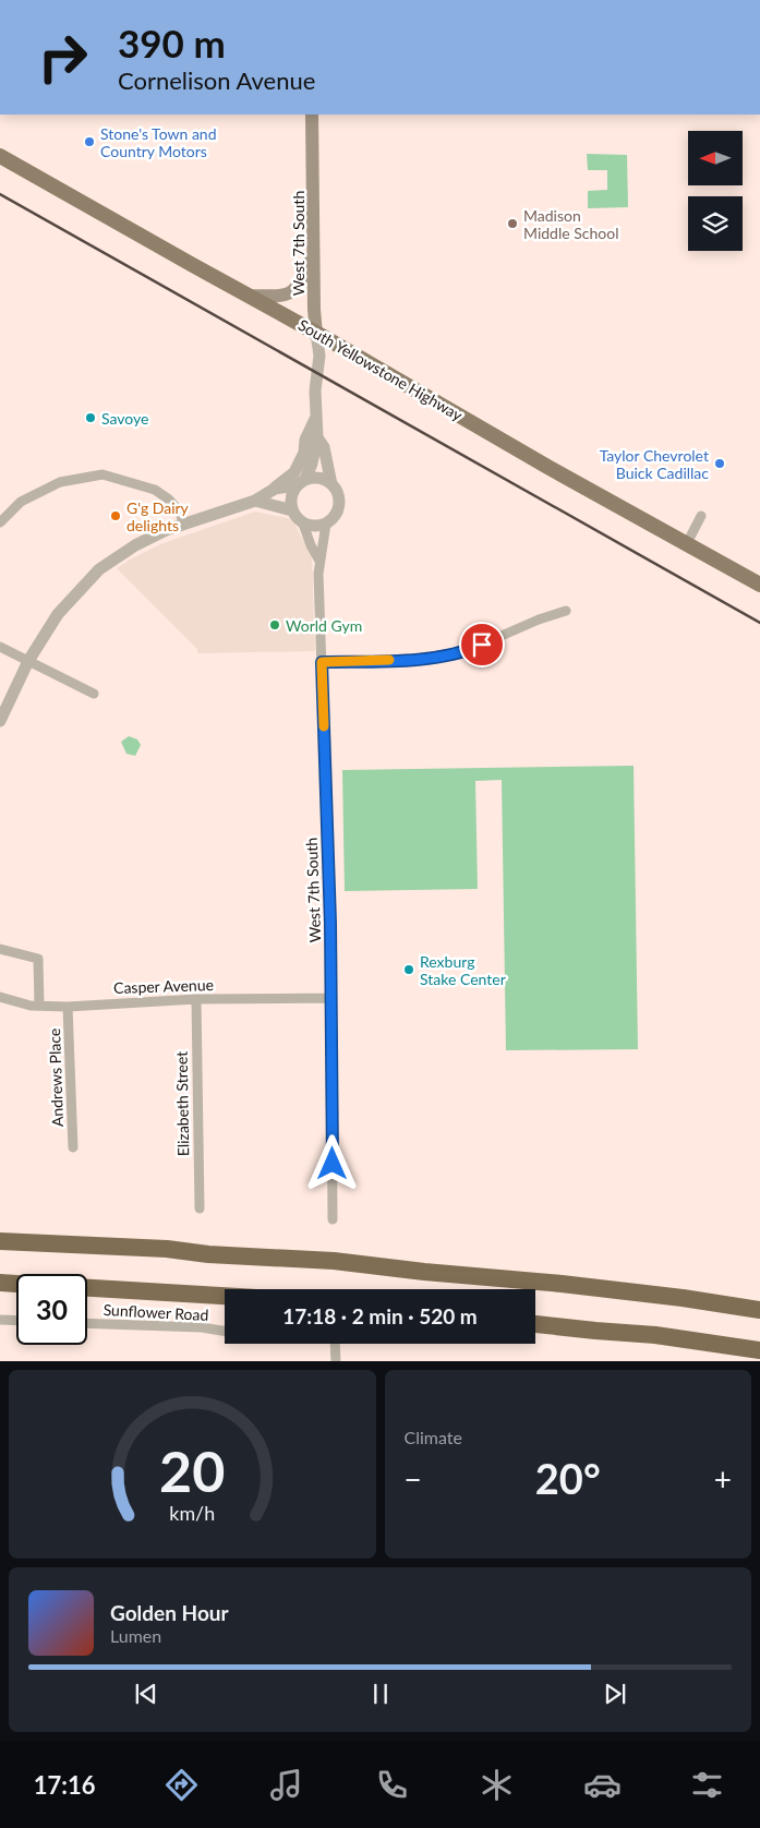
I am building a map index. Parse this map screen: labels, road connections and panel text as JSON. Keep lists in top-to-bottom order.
{
  "streets": {
    "main road": ["West 7th South", "South Yellowstone Highway"],
    "street": [
      "Casper Avenue",
      "Andrews Place",
      "Elizabeth Street",
      "Sunflower Road"
    ]
  },
  "crossings": [
    ["West 7th South", "South Yellowstone Highway"],
    ["West 7th South", "Casper Avenue"],
    ["Casper Avenue", "Andrews Place"],
    ["Casper Avenue", "Elizabeth Street"]
  ],
  "places": [
    "Stone's Town and Country Motors",
    "Madison Middle School",
    "Savoye",
    "Taylor Chevrolet Buick Cadillac",
    "G'g Dairy delights",
    "World Gym",
    "Rexburg Stake Center"
  ],
  "north": "left",
  "page": {
    "turn": ["390 m", "Cornelison Avenue"],
    "limit": "30",
    "trip": "17:18 · 2 min · 520 m",
    "tile": "Climate",
    "heat": ["−", "20°", "+"],
    "song": ["Golden Hour", "Lumen"],
    "tabs": "17:16",
    "gauge": ["20", "km/h"]
  }
}
